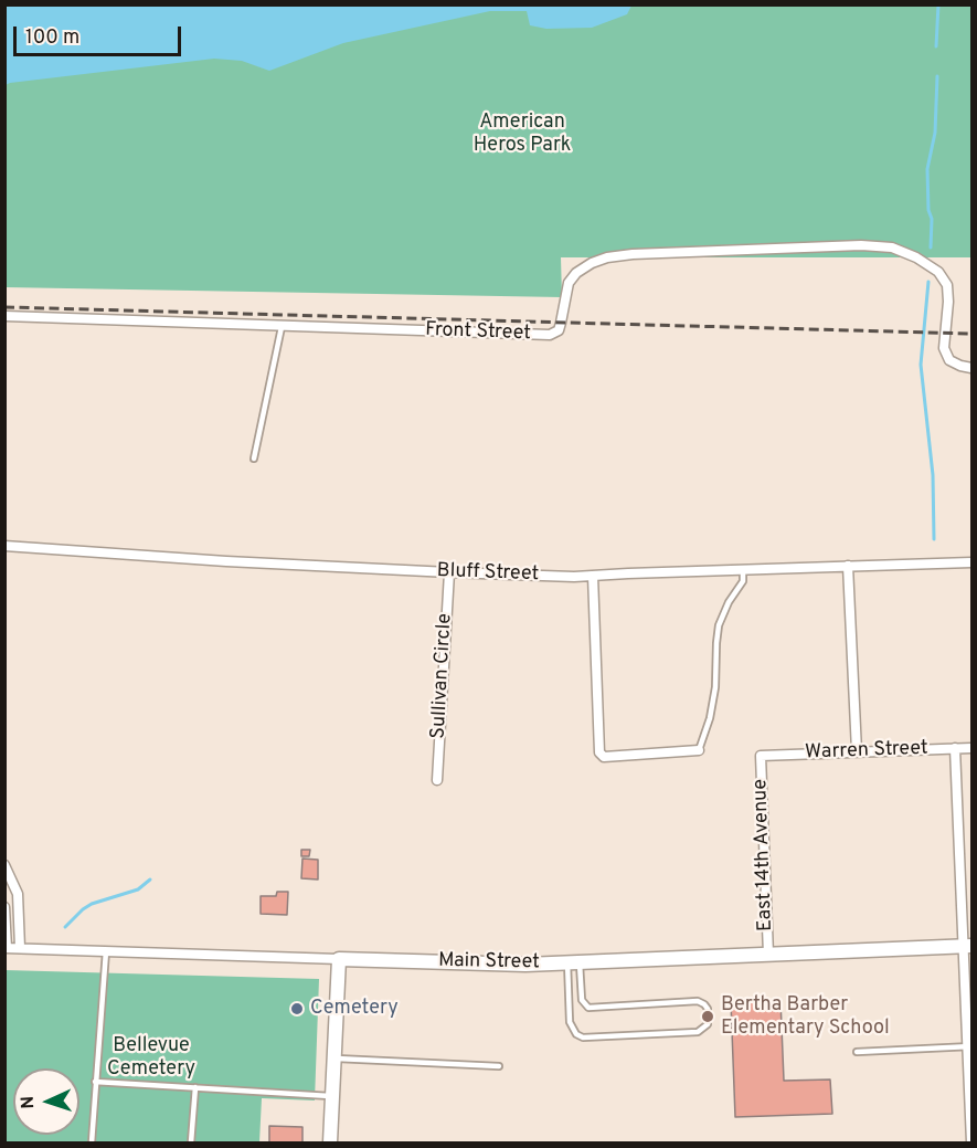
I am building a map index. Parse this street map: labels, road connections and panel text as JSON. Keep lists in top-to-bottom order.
{
  "streets": {
    "street": [
      "Front Street",
      "Bluff Street",
      "Sullivan Circle",
      "Warren Street",
      "East 14th Avenue",
      "Main Street"
    ]
  },
  "crossings": [
    ["Bluff Street", "Sullivan Circle"],
    ["Warren Street", "East 14th Avenue"],
    ["East 14th Avenue", "Main Street"]
  ],
  "parks": ["American Heros Park", "Bellevue Cemetery"],
  "places": ["Cemetery", "Bertha Barber Elementary School"],
  "scale_bar": "100 m",
  "north": "left"
}
